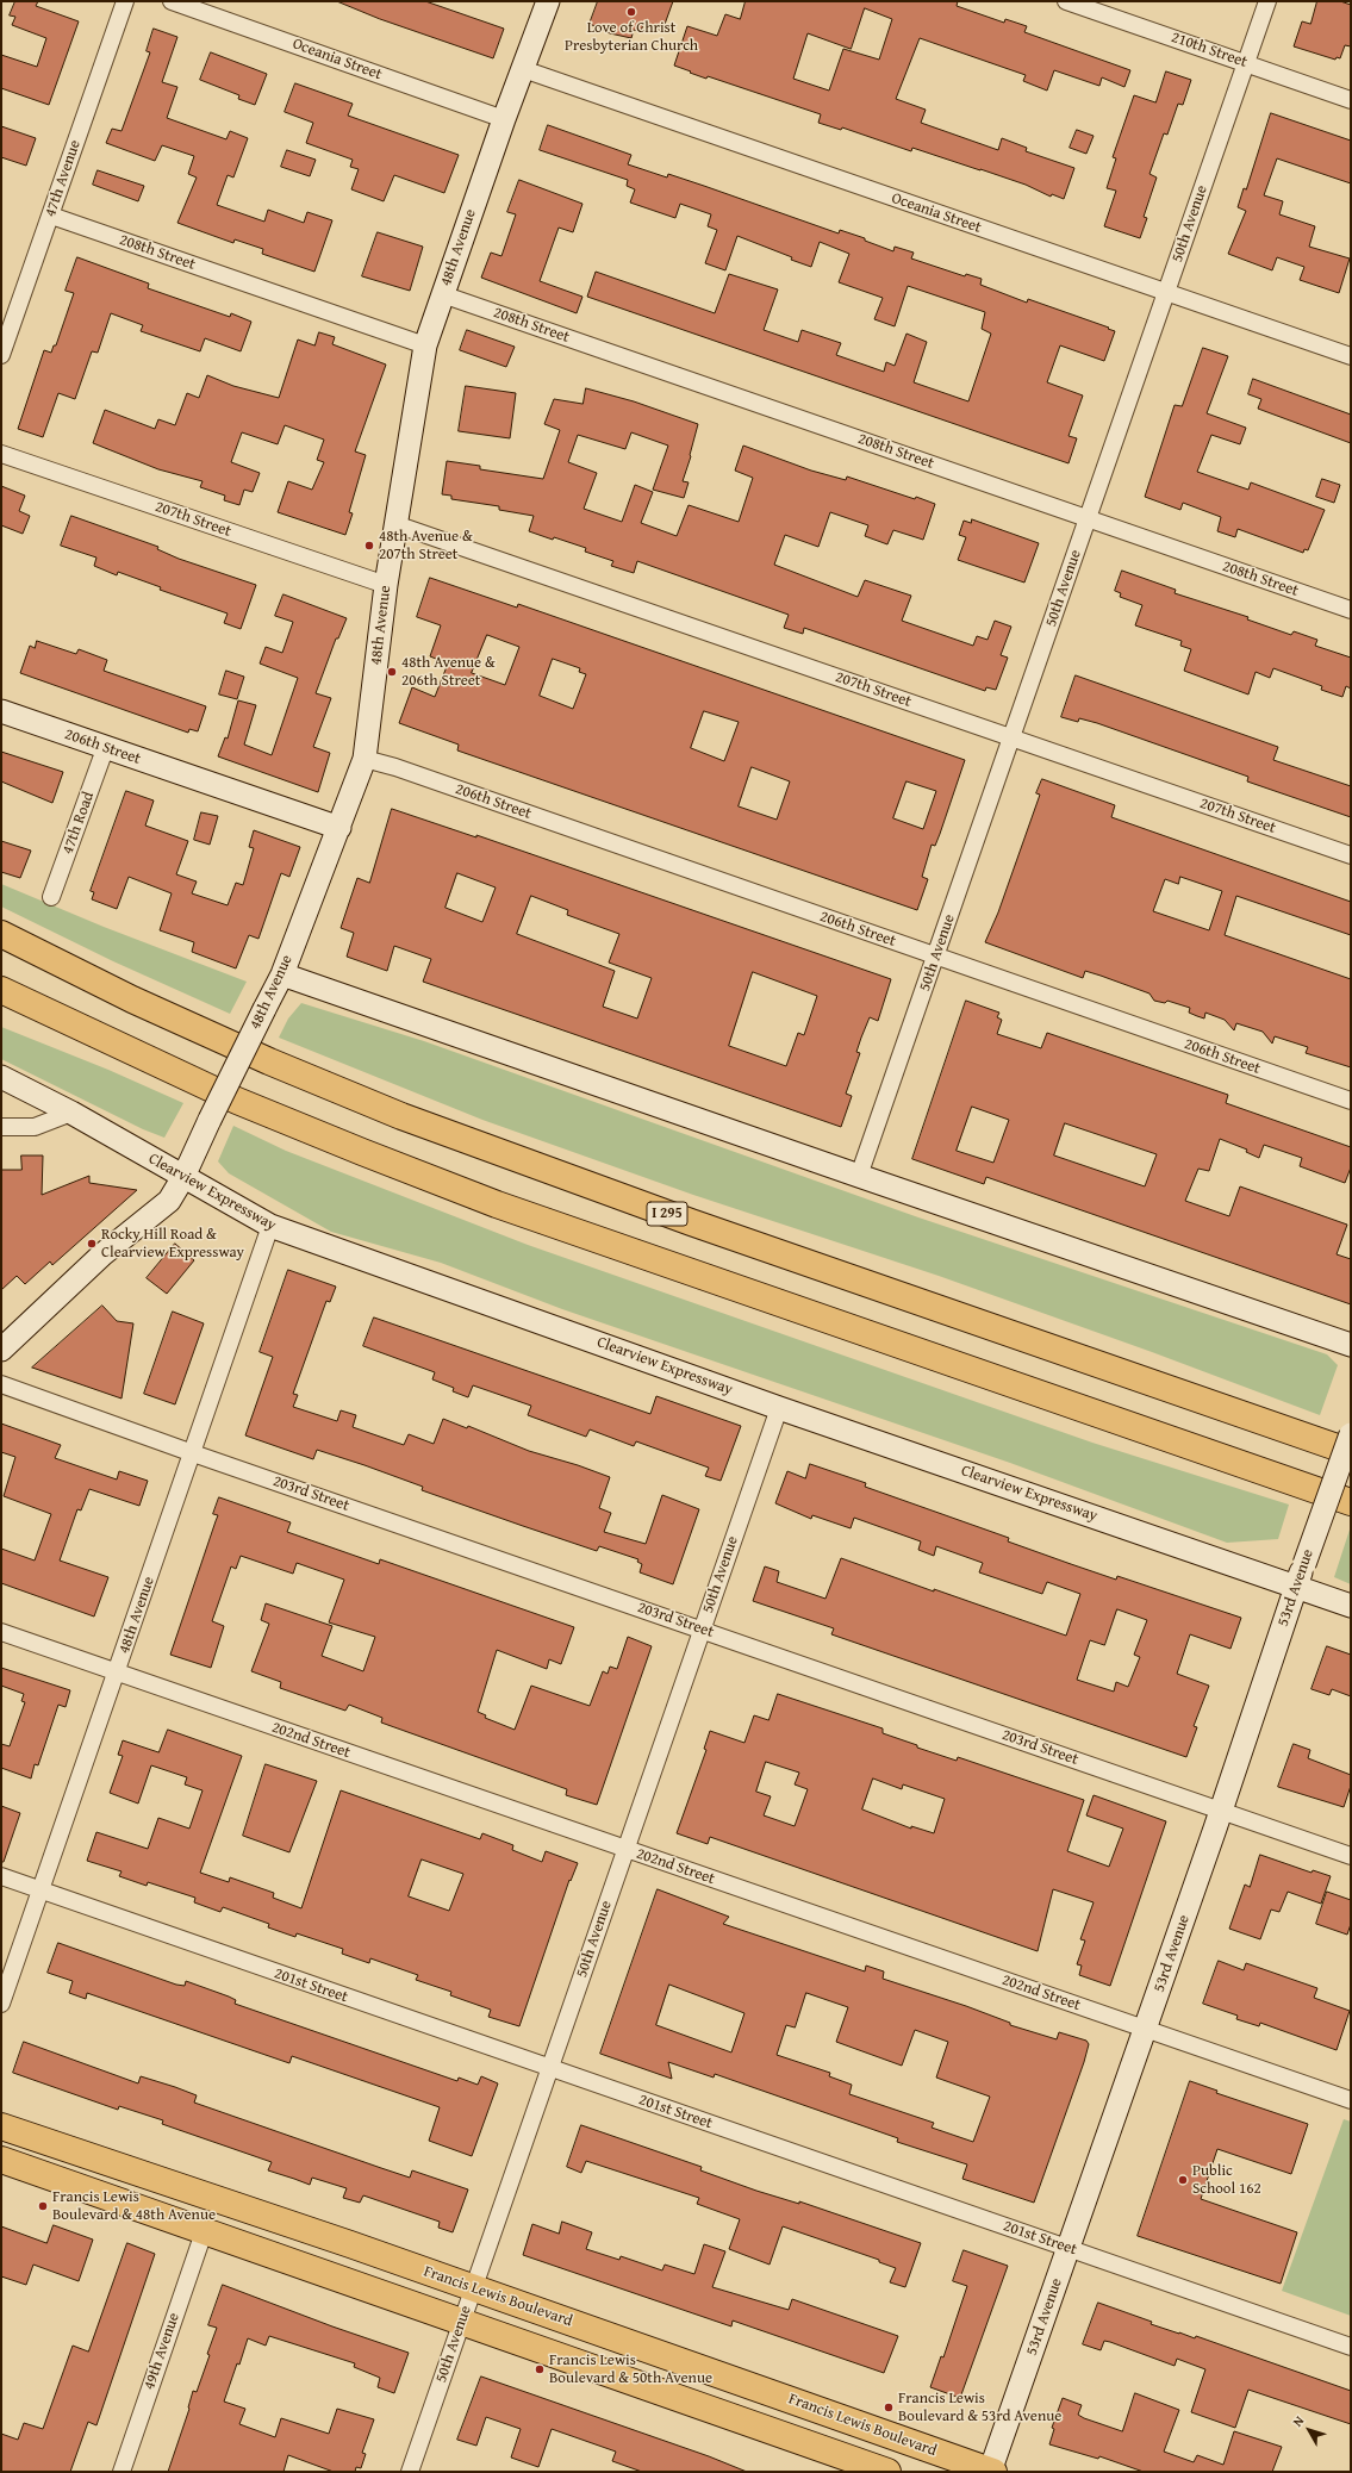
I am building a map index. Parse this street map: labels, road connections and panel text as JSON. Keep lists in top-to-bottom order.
{
  "streets": {
    "main road": ["I 295", "Francis Lewis Boulevard"],
    "street": [
      "210th Street",
      "Oceania Street",
      "47th Avenue",
      "50th Avenue",
      "48th Avenue",
      "208th Street",
      "207th Street",
      "206th Street",
      "47th Road",
      "Clearview Expressway",
      "203rd Street",
      "53rd Avenue",
      "202nd Street",
      "201st Street",
      "49th Avenue"
    ]
  },
  "crossings": [
    ["210th Street", "50th Avenue"],
    ["Oceania Street", "50th Avenue"],
    ["Oceania Street", "48th Avenue"],
    ["47th Avenue", "208th Street"],
    ["50th Avenue", "208th Street"],
    ["50th Avenue", "207th Street"],
    ["50th Avenue", "206th Street"],
    ["50th Avenue", "Clearview Expressway"],
    ["50th Avenue", "203rd Street"],
    ["50th Avenue", "202nd Street"],
    ["50th Avenue", "201st Street"],
    ["50th Avenue", "Francis Lewis Boulevard"],
    ["48th Avenue", "208th Street"],
    ["48th Avenue", "207th Street"],
    ["48th Avenue", "206th Street"],
    ["48th Avenue", "Clearview Expressway"],
    ["48th Avenue", "203rd Street"],
    ["48th Avenue", "202nd Street"],
    ["48th Avenue", "201st Street"],
    ["206th Street", "47th Road"],
    ["Clearview Expressway", "53rd Avenue"],
    ["203rd Street", "53rd Avenue"],
    ["53rd Avenue", "202nd Street"],
    ["53rd Avenue", "201st Street"],
    ["53rd Avenue", "Francis Lewis Boulevard"]
  ],
  "places": [
    "Love of Christ Presbyterian Church",
    "48th Avenue & 207th Street",
    "48th Avenue & 206th Street",
    "Rocky Hill Road & Clearview Expressway",
    "Public School 162",
    "Francis Lewis Boulevard & 48th Avenue",
    "Francis Lewis Boulevard & 50th Avenue",
    "Francis Lewis Boulevard & 53rd Avenue"
  ],
  "north": "top left"
}
